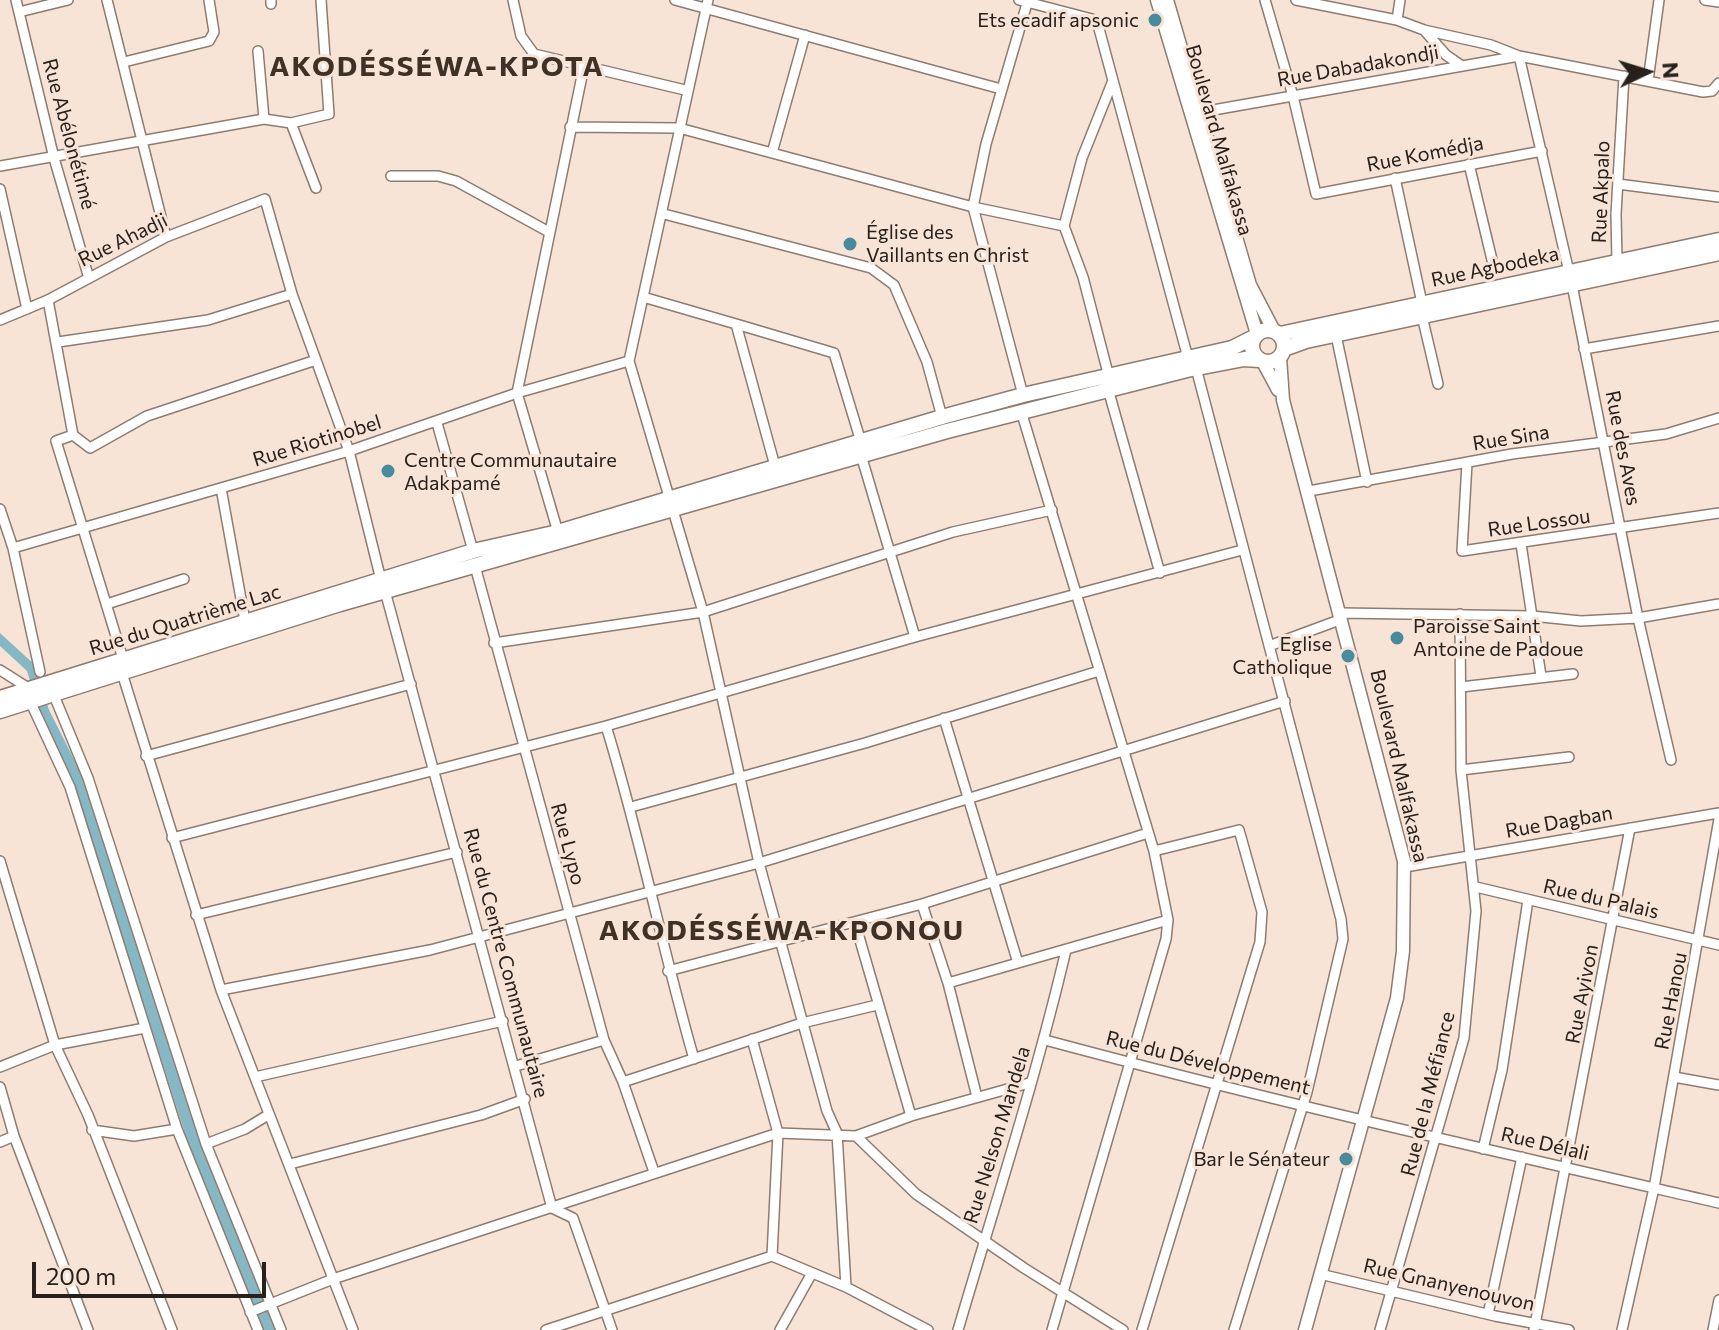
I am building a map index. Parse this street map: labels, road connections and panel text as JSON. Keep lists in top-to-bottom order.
{
  "streets": {
    "main road": ["Rue Agbodeka", "Rue du Quatrième Lac"],
    "street": [
      "Rue Dabadakondji",
      "Rue Abélonétimé",
      "Boulevard Malfakassa",
      "Rue Komédja",
      "Rue Akpalo",
      "Rue Ahadji",
      "Rue Sina",
      "Rue Riotinobel",
      "Rue des Aves",
      "Rue Lossou",
      "Rue Dagban",
      "Rue Lypo",
      "Rue du Palais",
      "Rue du Centre Communautaire",
      "Rue Ayivon",
      "Rue Hanou",
      "Rue du Développement",
      "Rue de la Méfiance",
      "Rue Nelson Mandela",
      "Rue Délali",
      "Rue Gnanyenouvon"
    ]
  },
  "crossings": [
    ["Rue Dabadakondji", "Rue Komédja"],
    ["Rue Dabadakondji", "Rue des Aves"],
    ["Rue Abélonétimé", "Rue Ahadji"],
    ["Boulevard Malfakassa", "Rue Sina"],
    ["Boulevard Malfakassa", "Rue Dagban"],
    ["Boulevard Malfakassa", "Rue du Développement"],
    ["Boulevard Malfakassa", "Rue Délali"],
    ["Boulevard Malfakassa", "Rue Gnanyenouvon"],
    ["Rue Komédja", "Rue des Aves"],
    ["Rue Akpalo", "Rue Agbodeka"],
    ["Rue Ahadji", "Rue du Centre Communautaire"],
    ["Rue Agbodeka", "Rue des Aves"],
    ["Rue Sina", "Rue des Aves"],
    ["Rue Sina", "Rue Lossou"],
    ["Rue Riotinobel", "Rue Lypo"],
    ["Rue Riotinobel", "Rue du Centre Communautaire"],
    ["Rue des Aves", "Rue Lossou"],
    ["Rue du Quatrième Lac", "Rue Lypo"],
    ["Rue du Quatrième Lac", "Rue du Centre Communautaire"],
    ["Rue Dagban", "Rue Ayivon"],
    ["Rue Dagban", "Rue de la Méfiance"],
    ["Rue du Palais", "Rue Ayivon"],
    ["Rue du Palais", "Rue Hanou"],
    ["Rue du Palais", "Rue de la Méfiance"],
    ["Rue Ayivon", "Rue Délali"],
    ["Rue Ayivon", "Rue Gnanyenouvon"],
    ["Rue Hanou", "Rue Délali"],
    ["Rue du Développement", "Rue Nelson Mandela"],
    ["Rue du Développement", "Rue Délali"],
    ["Rue de la Méfiance", "Rue Délali"],
    ["Rue de la Méfiance", "Rue Gnanyenouvon"]
  ],
  "districts": ["AKODÉSSÉWA-KPOTA", "AKODÉSSÉWA-KPONOU"],
  "places": [
    "Ets ecadif apsonic",
    "Église des Vaillants en Christ",
    "Centre Communautaire Adakpamé",
    "Paroisse Saint Antoine de Padoue",
    "Eglise Catholique",
    "Bar le Sénateur"
  ],
  "scale_bar": "200 m",
  "north": "right"
}
